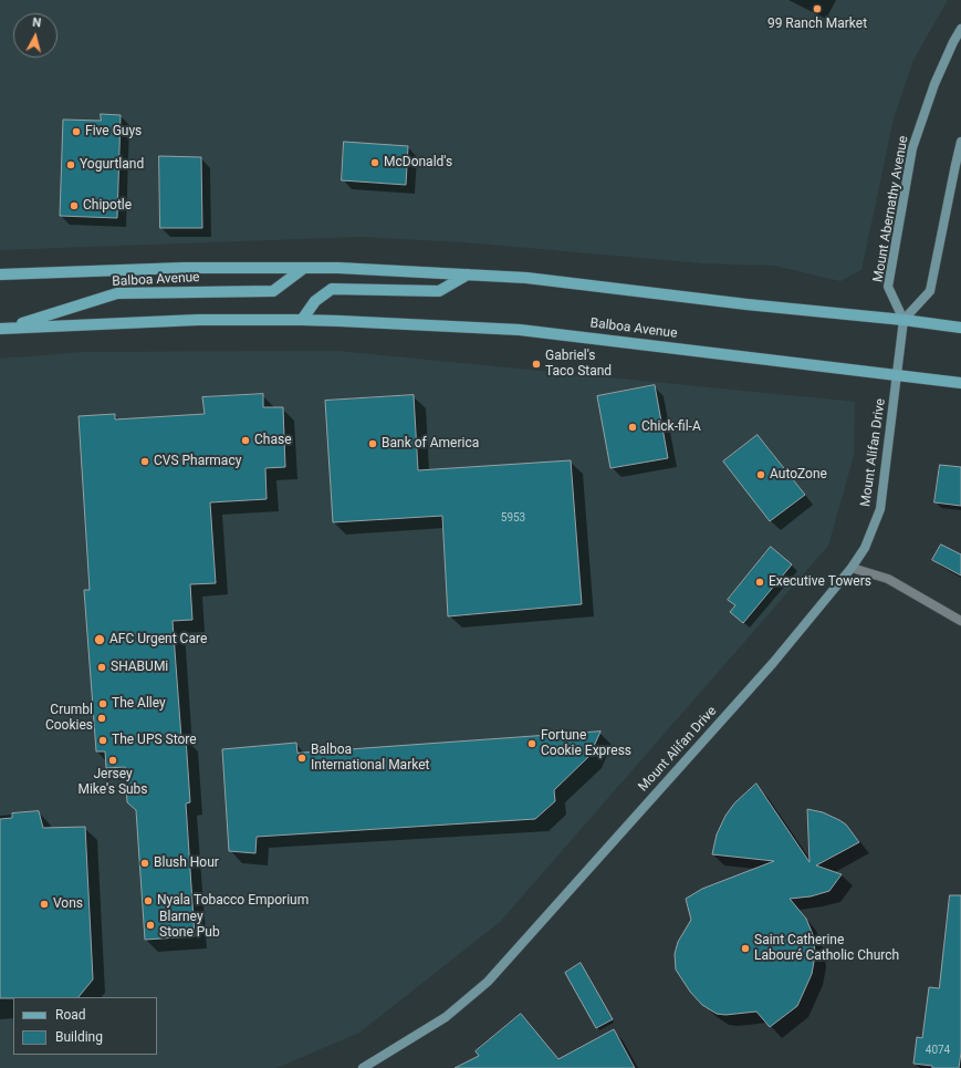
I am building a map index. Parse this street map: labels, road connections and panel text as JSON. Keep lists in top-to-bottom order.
{
  "streets": {
    "main road": ["Mount Abernathy Avenue", "Balboa Avenue", "Mount Alifan Drive"]
  },
  "crossings": [
    ["Mount Abernathy Avenue", "Balboa Avenue"],
    ["Balboa Avenue", "Mount Alifan Drive"]
  ],
  "places": [
    "99 Ranch Market",
    "Five Guys",
    "McDonald's",
    "Yogurtland",
    "Chipotle",
    "Gabriel's Taco Stand",
    "Chick-fil-A",
    "Chase",
    "Bank of America",
    "CVS Pharmacy",
    "AutoZone",
    "Executive Towers",
    "AFC Urgent Care",
    "SHABUMi",
    "The Alley",
    "Crumbl Cookies",
    "The UPS Store",
    "Fortune Cookie Express",
    "Balboa International Market",
    "Jersey Mike's Subs",
    "Blush Hour",
    "Nyala Tobacco Emporium",
    "Vons",
    "Blarney Stone Pub",
    "Saint Catherine Labouré Catholic Church"
  ],
  "house_numbers": ["5953", "4074"],
  "legend": ["Road", "Building"],
  "north": "top"
}
